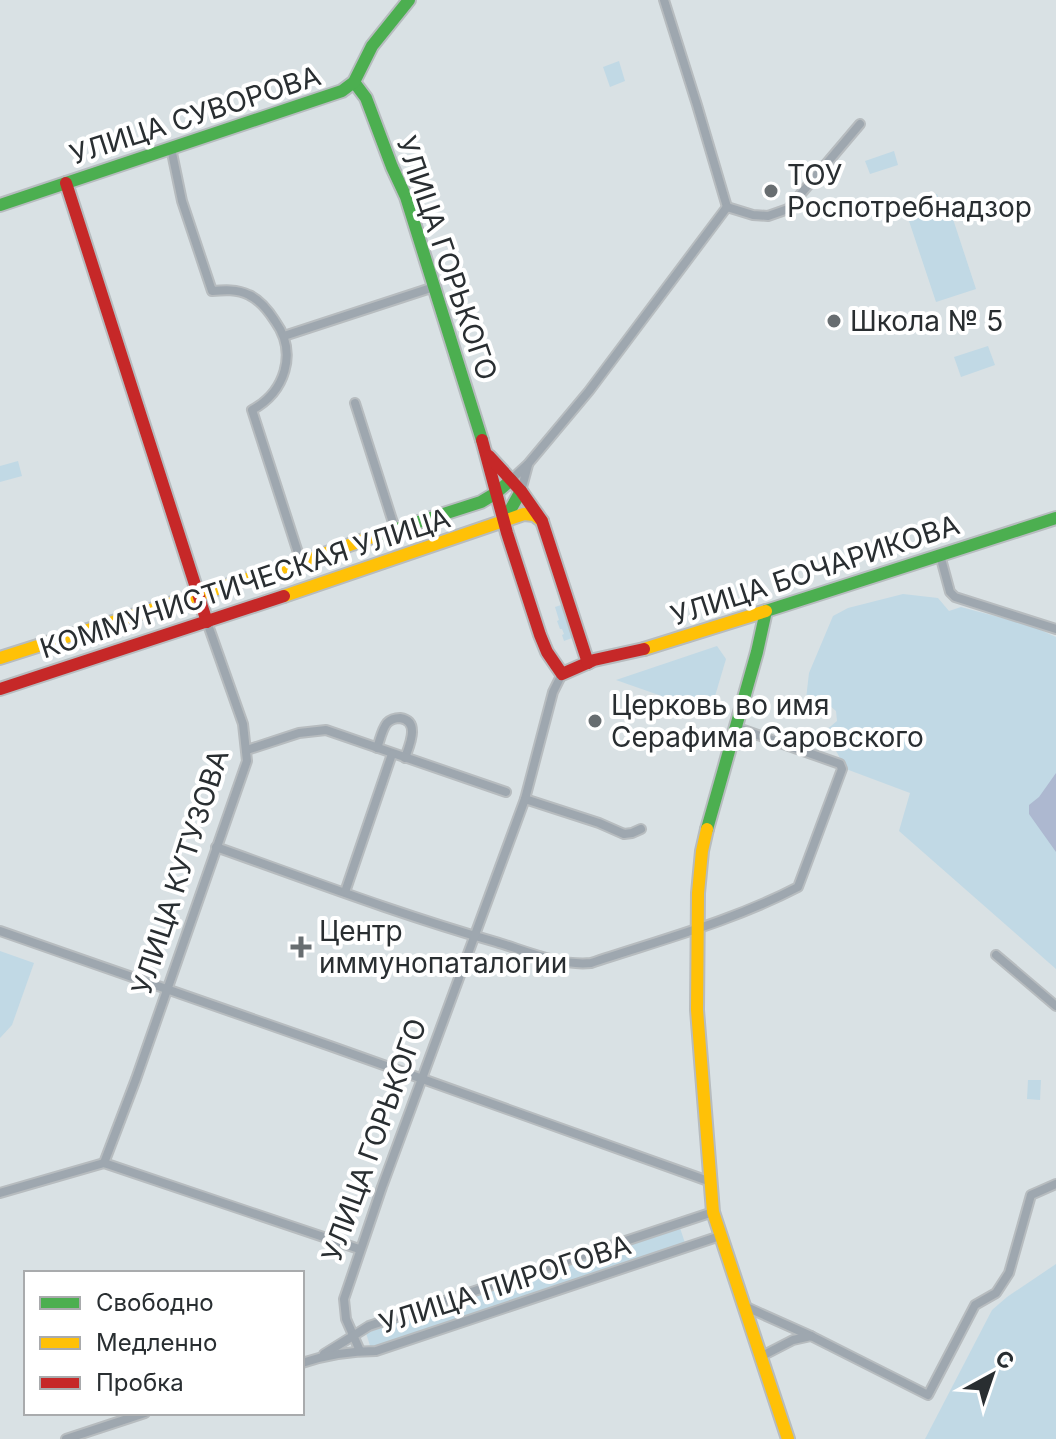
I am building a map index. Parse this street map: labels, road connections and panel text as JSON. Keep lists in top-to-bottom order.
{
  "streets": {
    "main road": [
      "УЛИЦА СУВОРОВА",
      "УЛИЦА ГОРЬКОГО",
      "УЛИЦА БОЧАРИКОВА",
      "КОММУНИСТИЧЕСКАЯ УЛИЦА",
      "УЛИЦА КУТУЗОВА"
    ],
    "street": ["УЛИЦА ПИРОГОВА"]
  },
  "crossings": [
    ["УЛИЦА СУВОРОВА", "УЛИЦА ГОРЬКОГО"],
    ["УЛИЦА СУВОРОВА", "УЛИЦА КУТУЗОВА"],
    ["УЛИЦА ГОРЬКОГО", "УЛИЦА БОЧАРИКОВА"],
    ["УЛИЦА ГОРЬКОГО", "КОММУНИСТИЧЕСКАЯ УЛИЦА"],
    ["УЛИЦА ГОРЬКОГО", "УЛИЦА ПИРОГОВА"],
    ["КОММУНИСТИЧЕСКАЯ УЛИЦА", "УЛИЦА КУТУЗОВА"]
  ],
  "places": {
    "other": ["ТОУ Роспотребнадзор", "Школа № 5", "Церковь во имя Серафима Саровского"],
    "health": ["Центр иммунопаталогии"]
  },
  "legend": ["Свободно", "Медленно", "Пробка"],
  "north": "top right"
}
